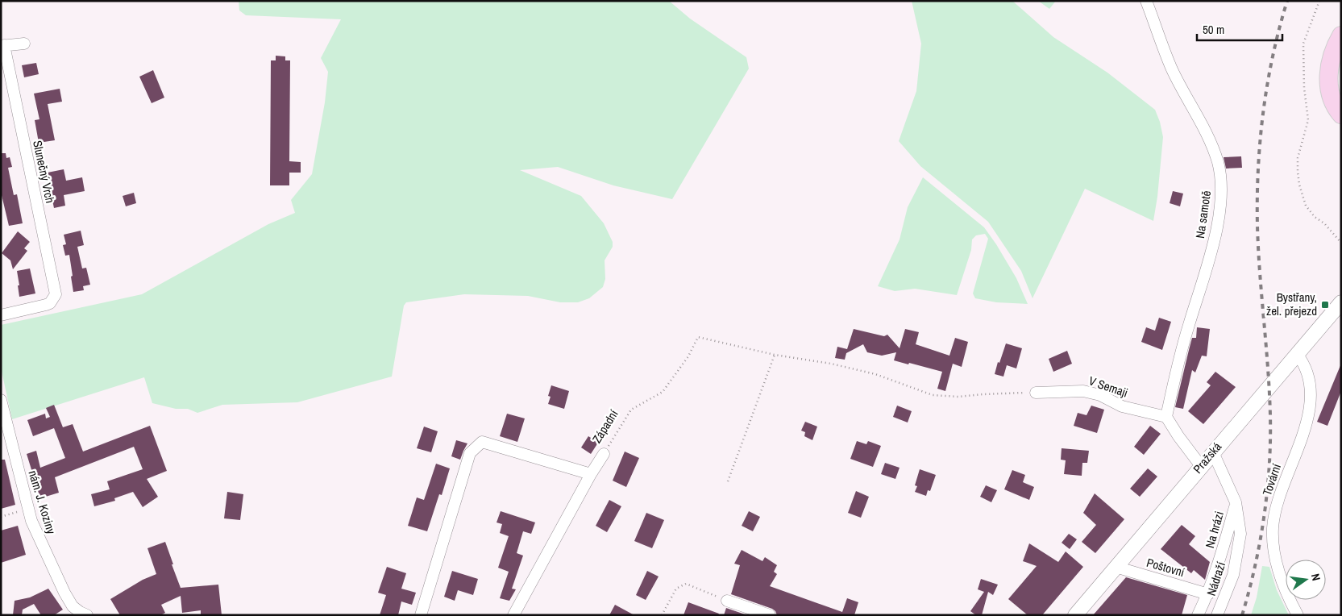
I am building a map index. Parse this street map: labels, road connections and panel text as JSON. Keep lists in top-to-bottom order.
{
  "streets": {
    "street": [
      "Slunečný Vrch",
      "Na samotě",
      "V Semaji",
      "Západní",
      "Pražská",
      "Tovární",
      "nám. J. Koziny",
      "Na hrázi",
      "Poštovní",
      "Nádraží"
    ]
  },
  "crossings": [
    ["Na samotě", "V Semaji"],
    ["Pražská", "Tovární"],
    ["Pražská", "Na hrázi"],
    ["Pražská", "Poštovní"],
    ["Na hrázi", "Poštovní"],
    ["Na hrázi", "Nádraží"]
  ],
  "places": {
    "transit": ["Bystřany, žel. přejezd"]
  },
  "scale_bar": "50 m",
  "north": "right"
}
